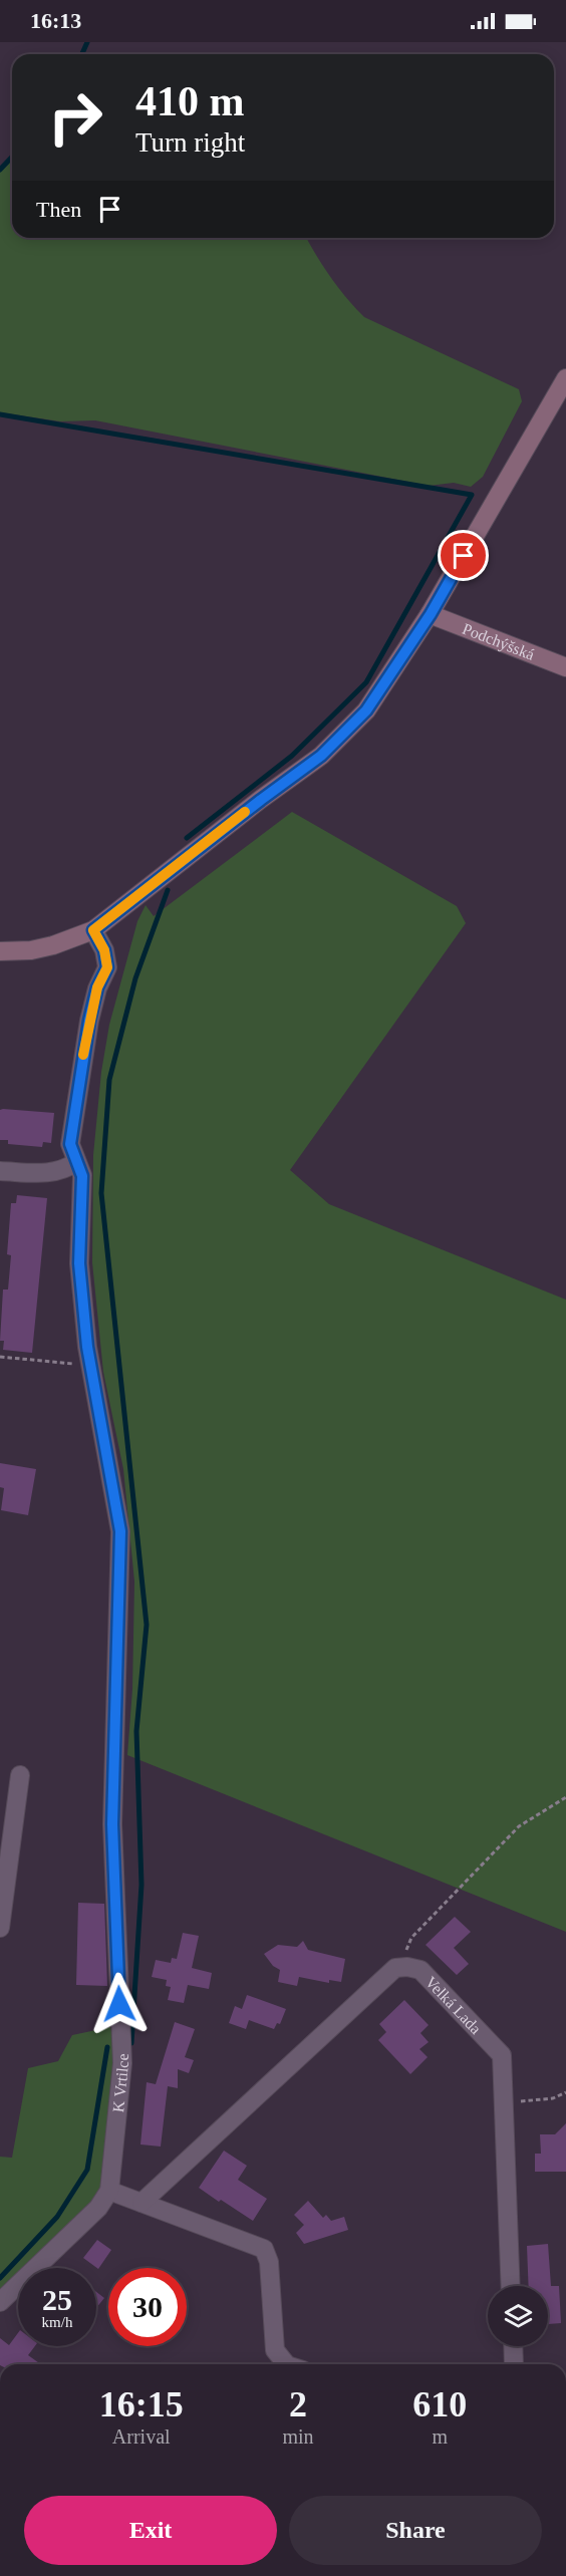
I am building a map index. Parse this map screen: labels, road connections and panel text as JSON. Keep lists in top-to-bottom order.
{
  "streets": {
    "street": ["Podchýšská", "Velká Lada", "K Vrtilce"]
  },
  "page": {
    "status": "16:13",
    "turn": ["410 m", "Turn right"],
    "then": "Then",
    "speed": "25 km/h",
    "limit": "30",
    "eta": [
      "16:15",
      "Arrival",
      "2",
      "min",
      "610",
      "m"
    ],
    "buttons": ["Exit", "Share"]
  }
}
